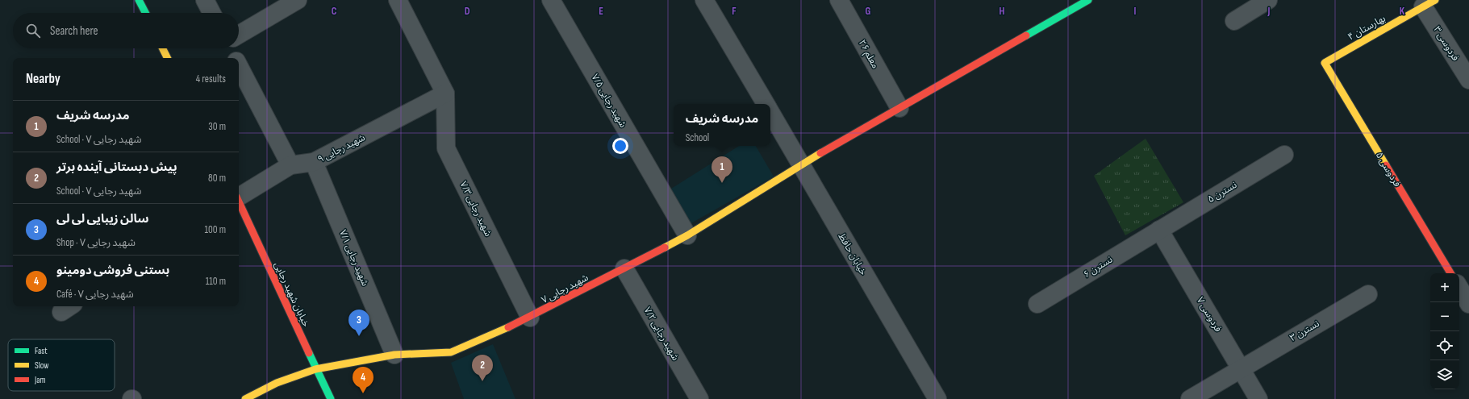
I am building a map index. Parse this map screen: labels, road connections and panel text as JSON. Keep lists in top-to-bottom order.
{
  "streets": {
    "street": [
      "بهارستان ۴",
      "فردوسی ۳",
      "معلم ۲۶",
      "شهید رجایی ۷/۵",
      "شهید رجایی ۹",
      "فردوسی ۵",
      "نسترن ۵",
      "شهید رجایی ۷/۳",
      "خیابان حافظ",
      "شهید رجایی ۷/۱",
      "نسترن ۶",
      "شهید رجایی ۷",
      "خیابان شهید رجایی",
      "فردوسی ۷",
      "نسترن ۳",
      "شهید رجایی ۷/۲"
    ]
  },
  "crossings": [
    ["بهارستان ۴", "فردوسی ۳"],
    ["بهارستان ۴", "فردوسی ۵"],
    ["معلم ۲۶", "شهید رجایی ۷"],
    ["شهید رجایی ۷/۵", "شهید رجایی ۷"],
    ["شهید رجایی ۹", "شهید رجایی ۷/۳"],
    ["شهید رجایی ۹", "شهید رجایی ۷/۱"],
    ["نسترن ۵", "نسترن ۶"],
    ["نسترن ۵", "فردوسی ۷"],
    ["شهید رجایی ۷/۳", "شهید رجایی ۷"],
    ["خیابان حافظ", "شهید رجایی ۷"],
    ["شهید رجایی ۷/۱", "شهید رجایی ۷"],
    ["نسترن ۶", "فردوسی ۷"],
    ["شهید رجایی ۷", "خیابان شهید رجایی"],
    ["شهید رجایی ۷", "شهید رجایی ۷/۲"],
    ["فردوسی ۷", "نسترن ۳"]
  ],
  "legend": ["Fast", "Slow", "Jam"],
  "page": {
    "search": "Search here",
    "heading": ["Nearby", "4 results"],
    "list": [
      {
        "mark": "1",
        "name": "مدرسه شریف",
        "note": "School · شهید رجایی ۷",
        "value": "30 m"
      },
      {
        "mark": "2",
        "name": "پیش دبستانی آینده برتر",
        "note": "School · شهید رجایی ۷",
        "value": "80 m"
      },
      {
        "mark": "3",
        "name": "سالن زیبایی لی لی",
        "note": "Shop · شهید رجایی ۷",
        "value": "100 m"
      },
      {
        "mark": "4",
        "name": "بستنی فروشی دومینو",
        "note": "Café · شهید رجایی ۷",
        "value": "110 m"
      }
    ],
    "popup": ["مدرسه شریف", "School"],
    "pins": [
      "1",
      "3",
      "2",
      "4"
    ],
    "map_buttons": ["+", "−"]
  },
  "grid": {
    "columns": [
      "C",
      "D",
      "E",
      "F",
      "G",
      "H",
      "I",
      "J",
      "K"
    ]
  }
}
